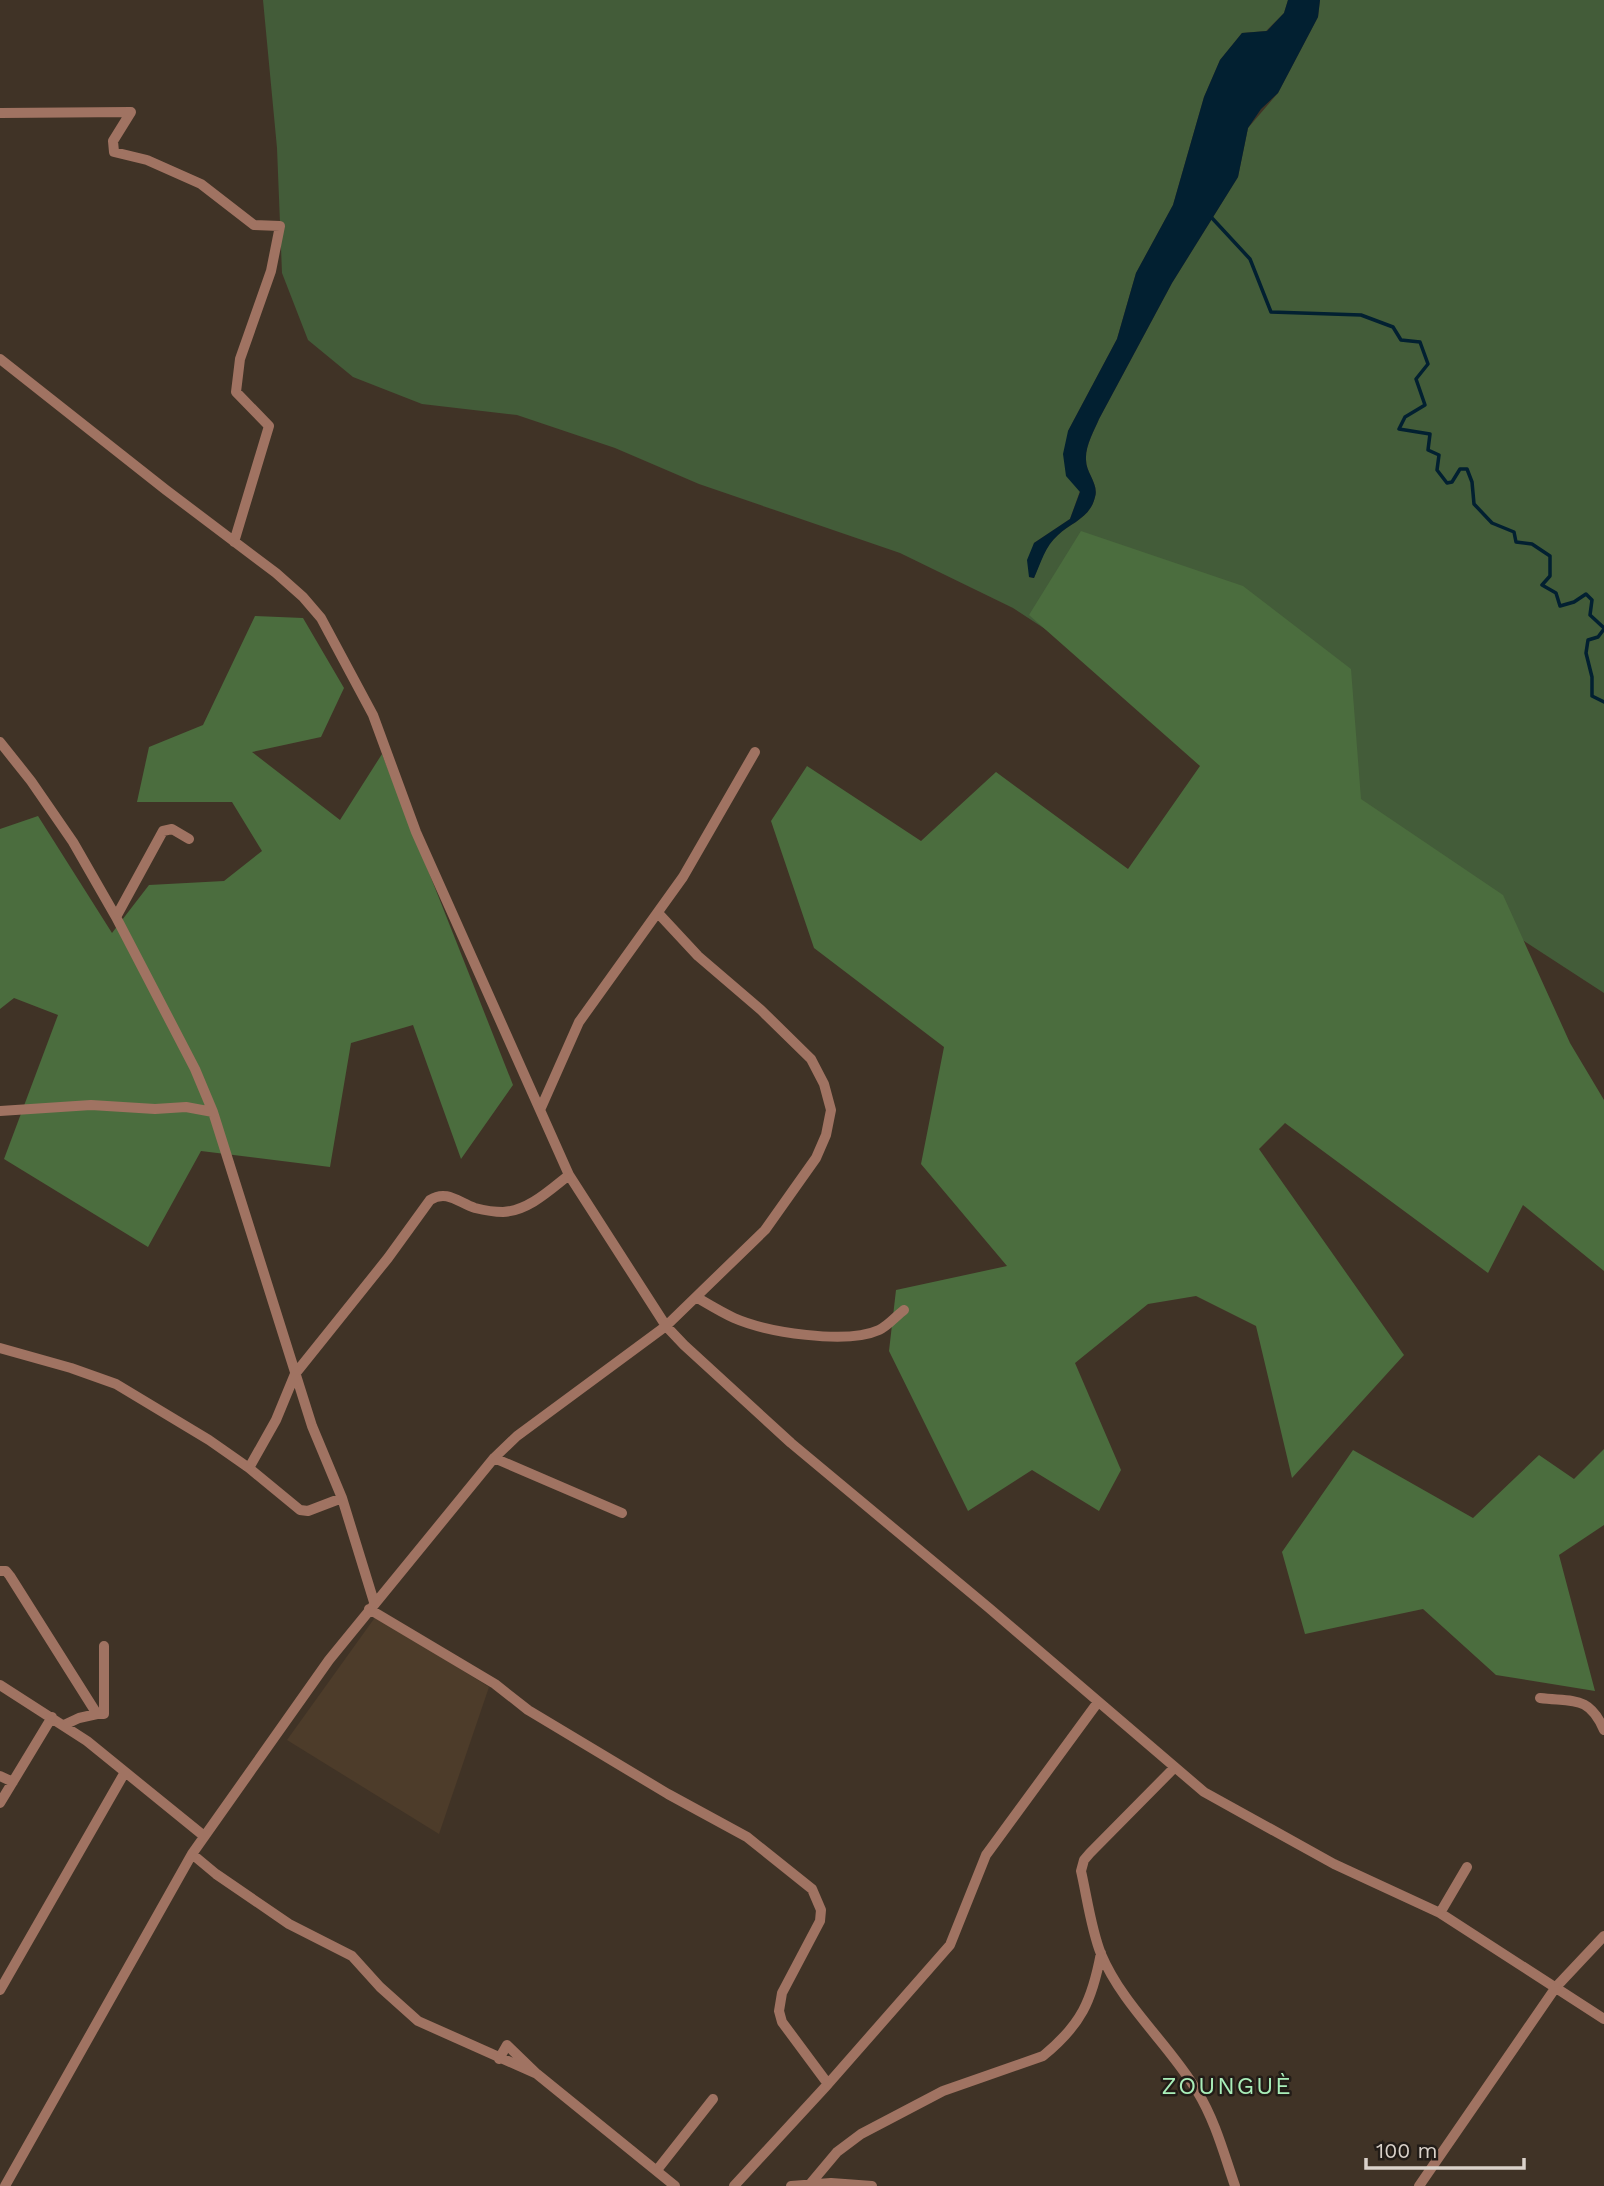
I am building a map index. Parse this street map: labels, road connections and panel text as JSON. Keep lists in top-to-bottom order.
{
  "districts": ["ZOUNGUÈ"],
  "scale_bar": "100 m"
}
